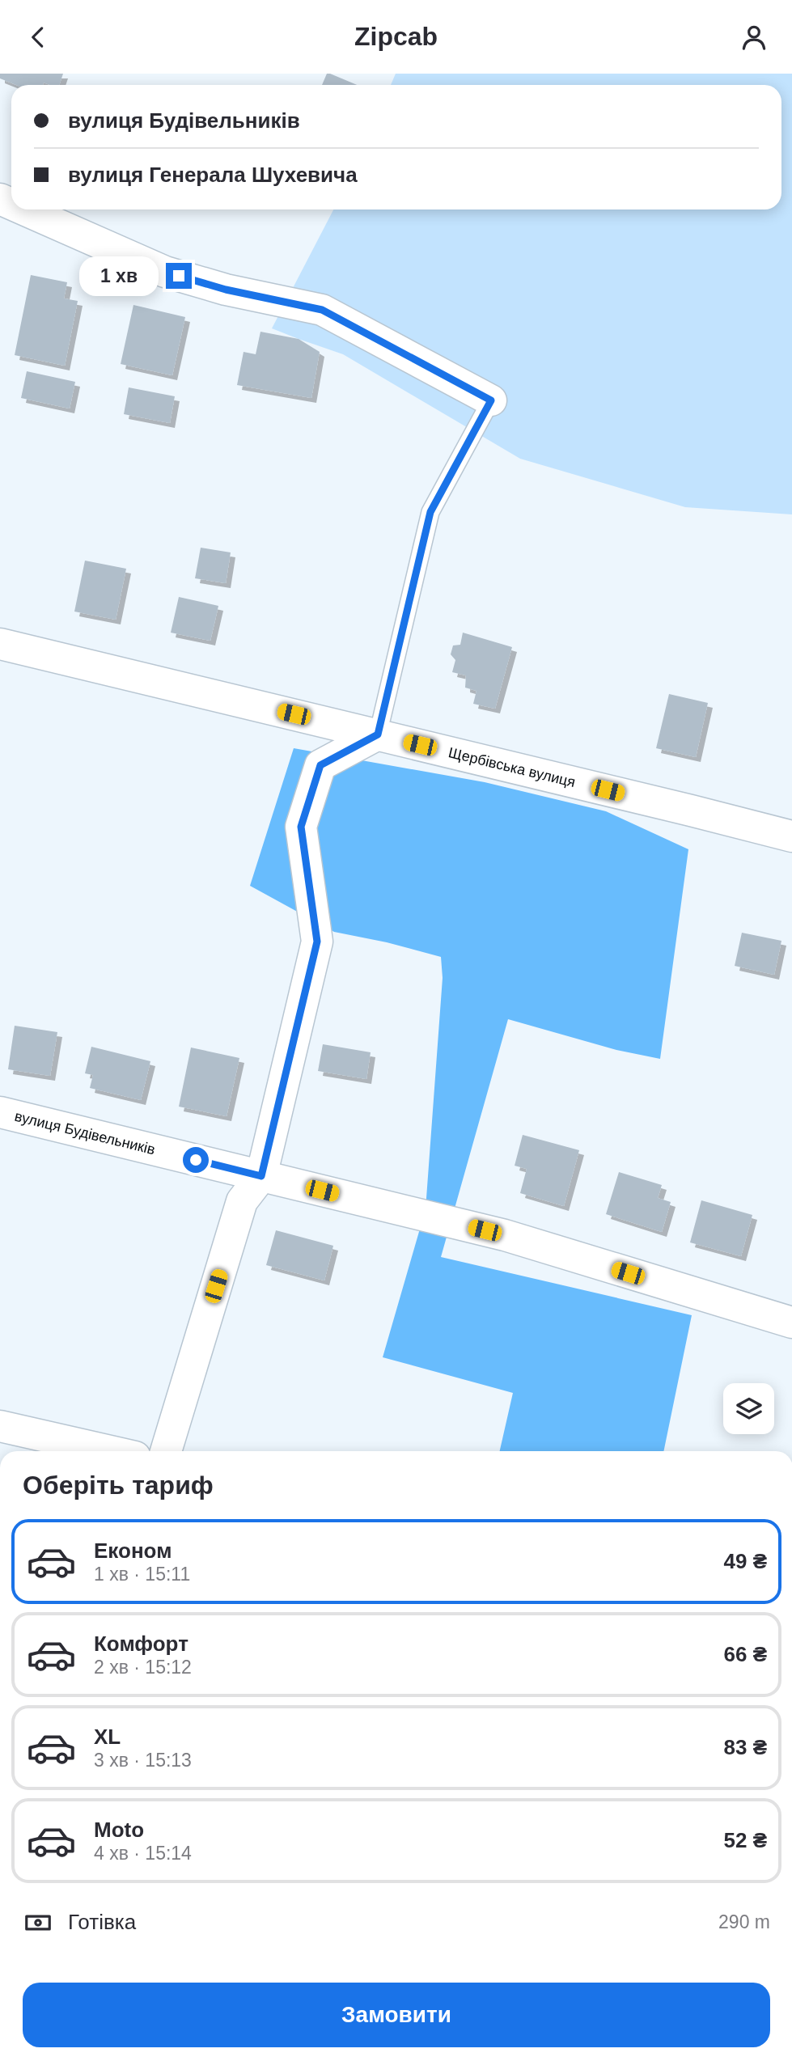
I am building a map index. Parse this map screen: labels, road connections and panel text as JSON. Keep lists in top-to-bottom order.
{
  "streets": {
    "street": ["Щербівська вулиця", "вулиця Будівельників"]
  },
  "page": {
    "header": "Zipcab",
    "banner": ["вулиця Будівельників", "вулиця Генерала Шухевича"],
    "bubble": "1 хв",
    "heading": "Оберіть тариф",
    "list": [
      {
        "name": "Економ",
        "note": "1 хв · 15:11",
        "value": "49 ₴"
      },
      {
        "name": "Комфорт",
        "note": "2 хв · 15:12",
        "value": "66 ₴"
      },
      {
        "name": "XL",
        "note": "3 хв · 15:13",
        "value": "83 ₴"
      },
      {
        "name": "Moto",
        "note": "4 хв · 15:14",
        "value": "52 ₴"
      }
    ],
    "pay": ["Готівка", "290 m"],
    "buttons": "Замовити"
  }
}
